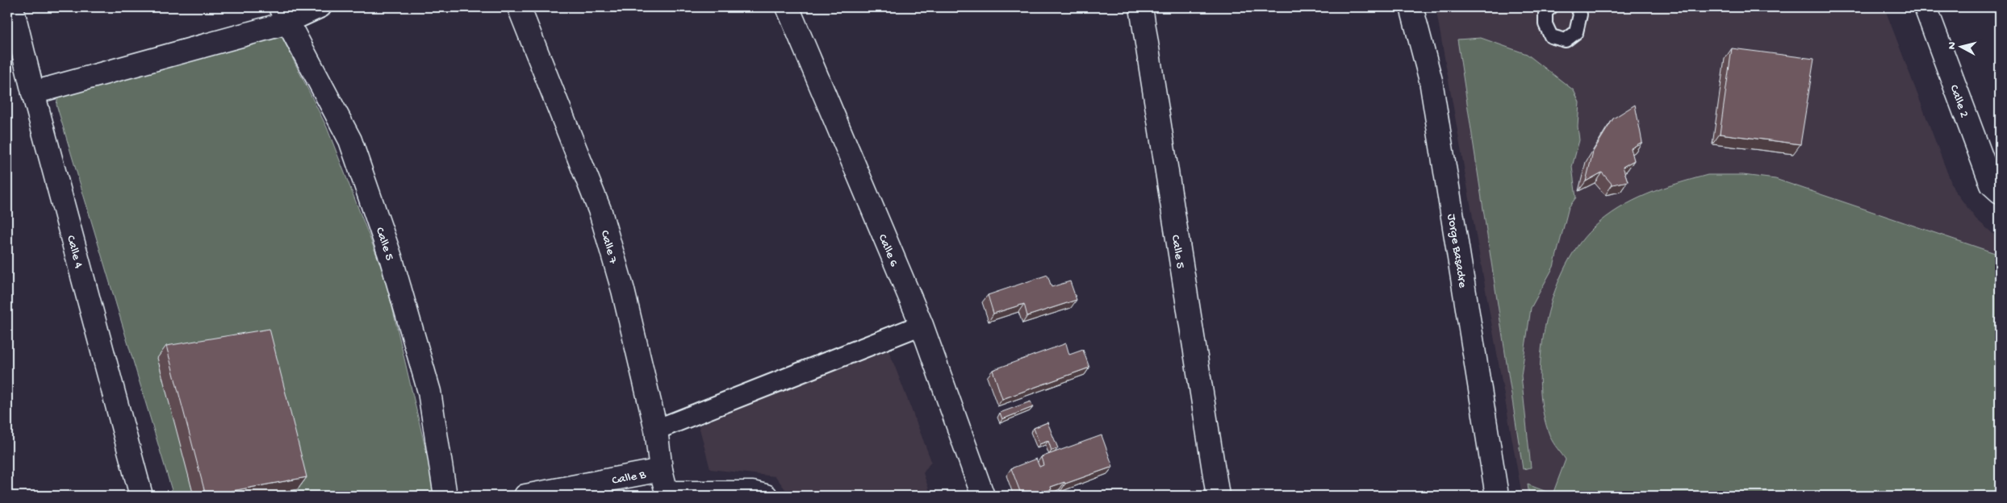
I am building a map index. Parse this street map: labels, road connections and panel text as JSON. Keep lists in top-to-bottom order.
{
  "streets": {
    "street": [
      "Calle 2",
      "Calle 5",
      "Calle 7",
      "Calle 6",
      "Jorge Basadre",
      "Calle 4",
      "Calle B"
    ]
  },
  "crossings": [
    ["Calle 7", "Calle B"]
  ],
  "north": "left"
}
